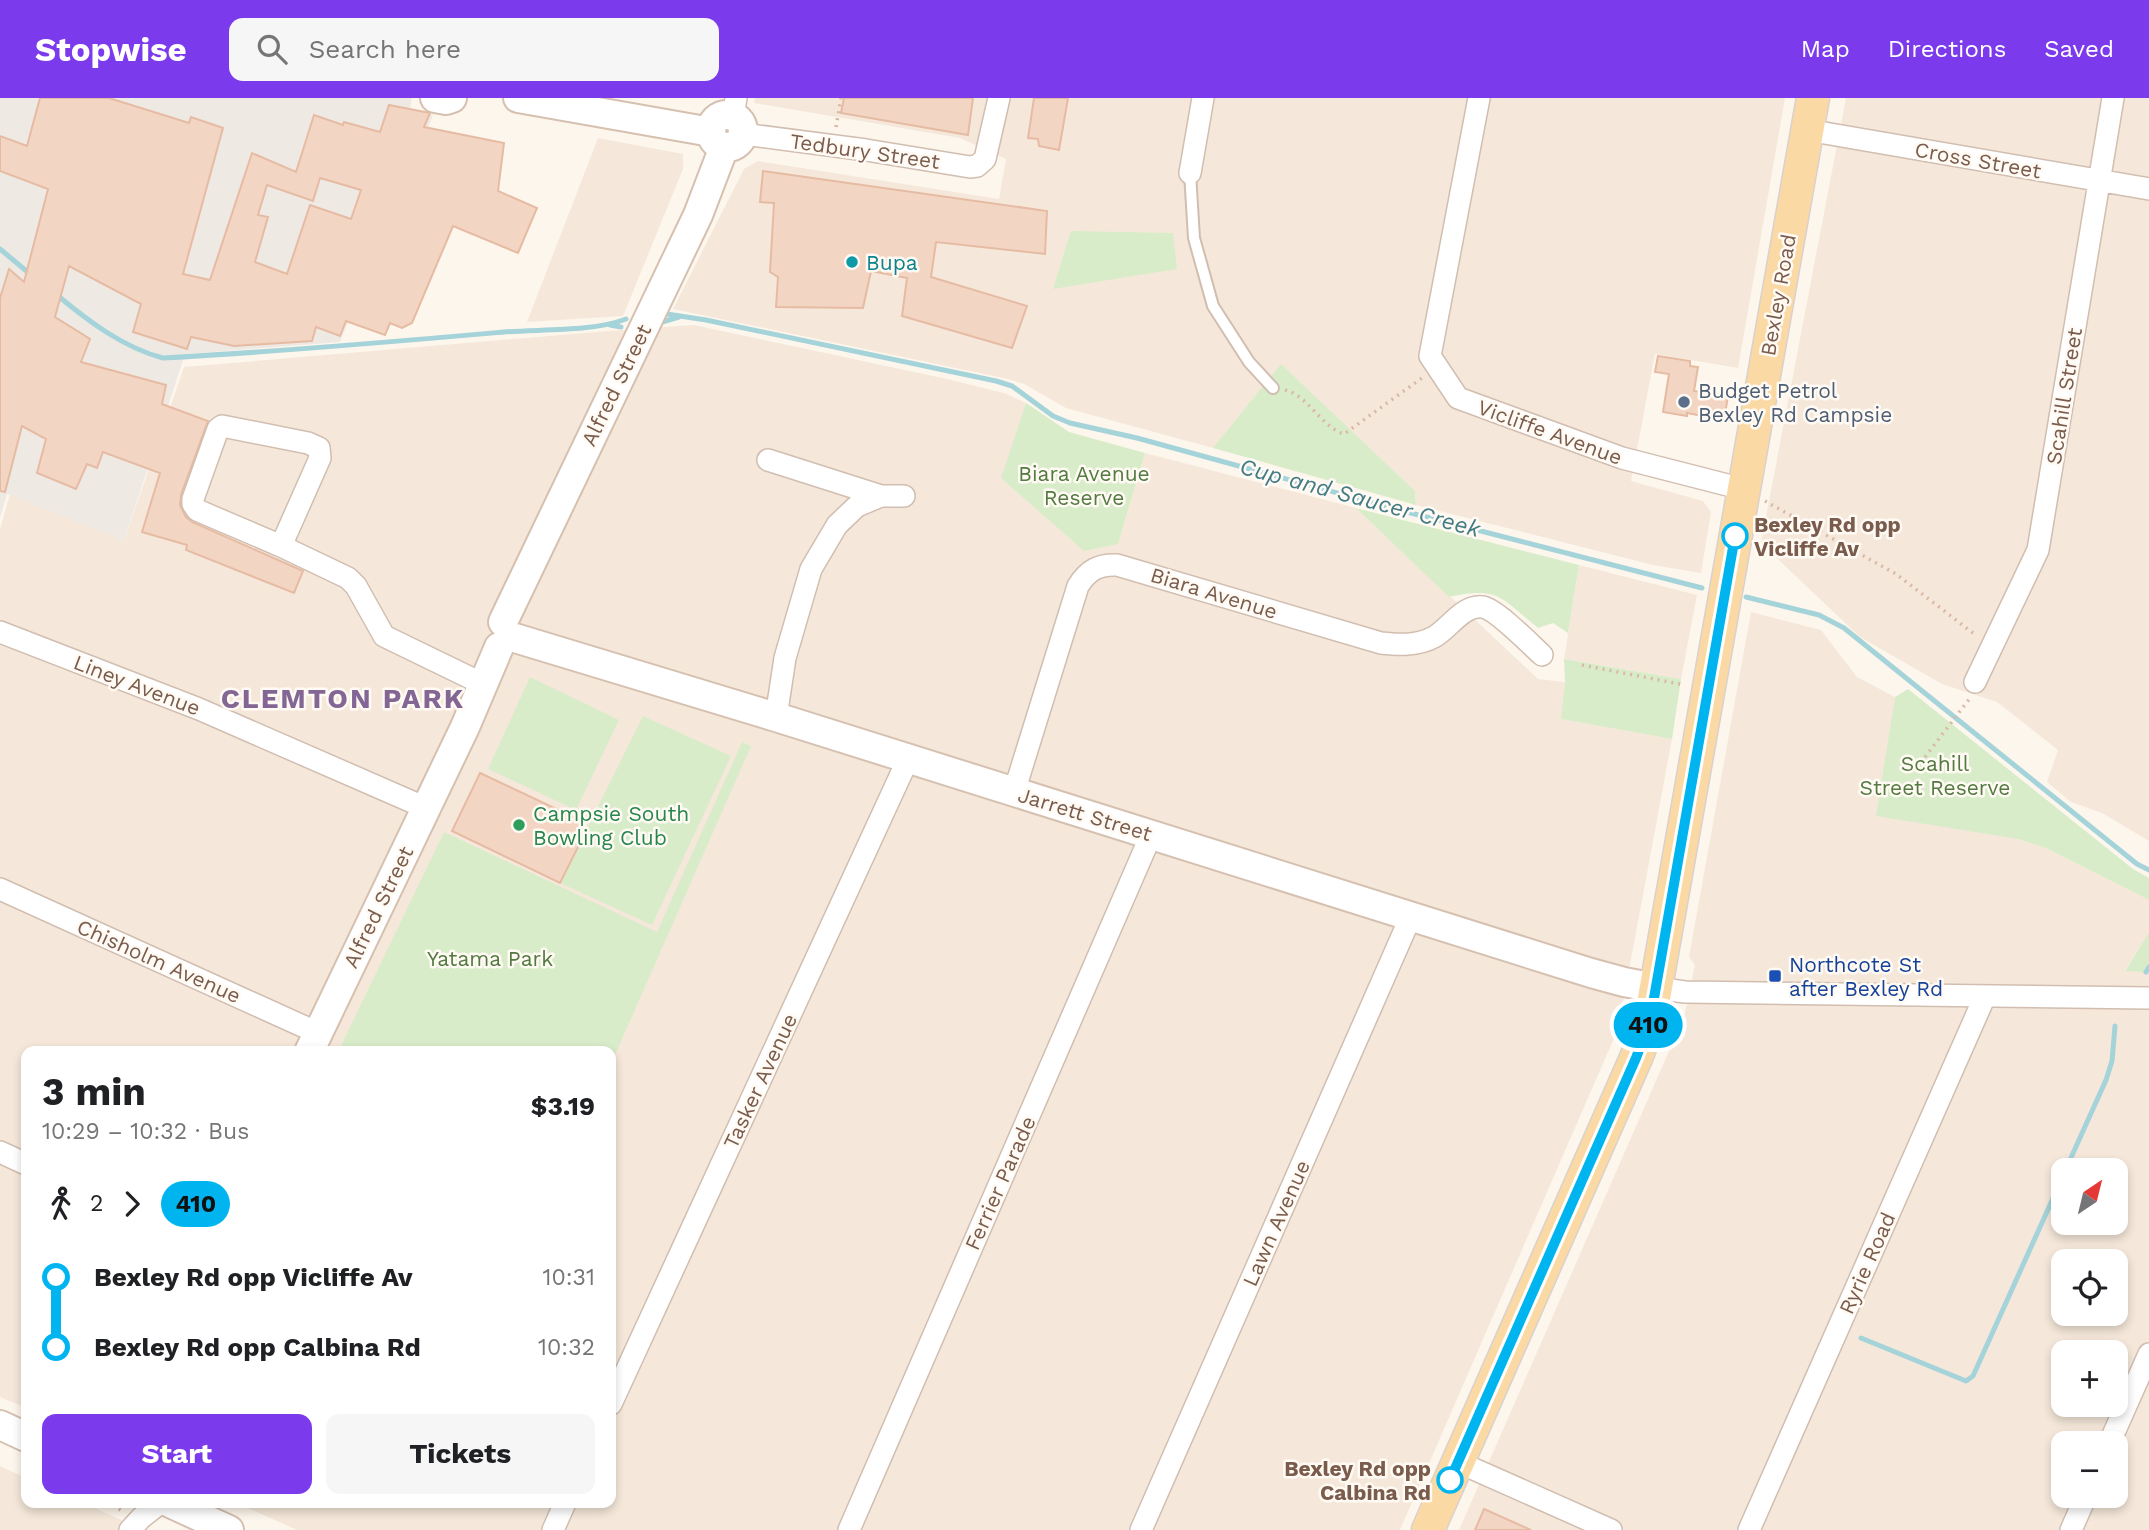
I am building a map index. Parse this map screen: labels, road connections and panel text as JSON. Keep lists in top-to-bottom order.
{
  "streets": {
    "main road": ["Bexley Road"],
    "street": [
      "Tedbury Street",
      "Cross Street",
      "Alfred Street",
      "Scahill Street",
      "Vicliffe Avenue",
      "Biara Avenue",
      "Liney Avenue",
      "Jarrett Street",
      "Chisholm Avenue",
      "Tasker Avenue",
      "Ferrier Parade",
      "Lawn Avenue",
      "Ryrie Road"
    ]
  },
  "crossings": [
    ["Tedbury Street", "Alfred Street"],
    ["Cross Street", "Bexley Road"],
    ["Cross Street", "Scahill Street"],
    ["Bexley Road", "Vicliffe Avenue"],
    ["Bexley Road", "Jarrett Street"],
    ["Alfred Street", "Liney Avenue"],
    ["Alfred Street", "Jarrett Street"],
    ["Alfred Street", "Chisholm Avenue"],
    ["Biara Avenue", "Jarrett Street"],
    ["Jarrett Street", "Tasker Avenue"],
    ["Jarrett Street", "Ferrier Parade"],
    ["Jarrett Street", "Lawn Avenue"]
  ],
  "districts": ["CLEMTON PARK"],
  "water": ["Cup and Saucer Creek"],
  "parks": ["Biara Avenue Reserve", "Scahill Street Reserve", "Yatama Park"],
  "places": {
    "other": [
      "Bupa",
      "Budget Petrol Bexley Rd Campsie",
      "Bexley Rd opp Vicliffe Av",
      "Campsie South Bowling Club",
      "Bexley Rd opp Calbina Rd"
    ],
    "transit": ["Northcote St after Bexley Rd"]
  },
  "lines": ["bus line 410"],
  "north": "top right",
  "page": {
    "header": "Stopwise",
    "search": "Search here",
    "nav": ["Map", "Directions", "Saved"],
    "on_map": "410",
    "heading": ["3 min", "10:29 – 10:32 · Bus", "$3.19"],
    "map_buttons": ["+", "−"],
    "legs": ["2", "410"],
    "list": [
      {
        "name": "Bexley Rd opp Vicliffe Av",
        "value": "10:31"
      },
      {
        "name": "Bexley Rd opp Calbina Rd",
        "value": "10:32"
      }
    ],
    "buttons": ["Start", "Tickets"]
  }
}
